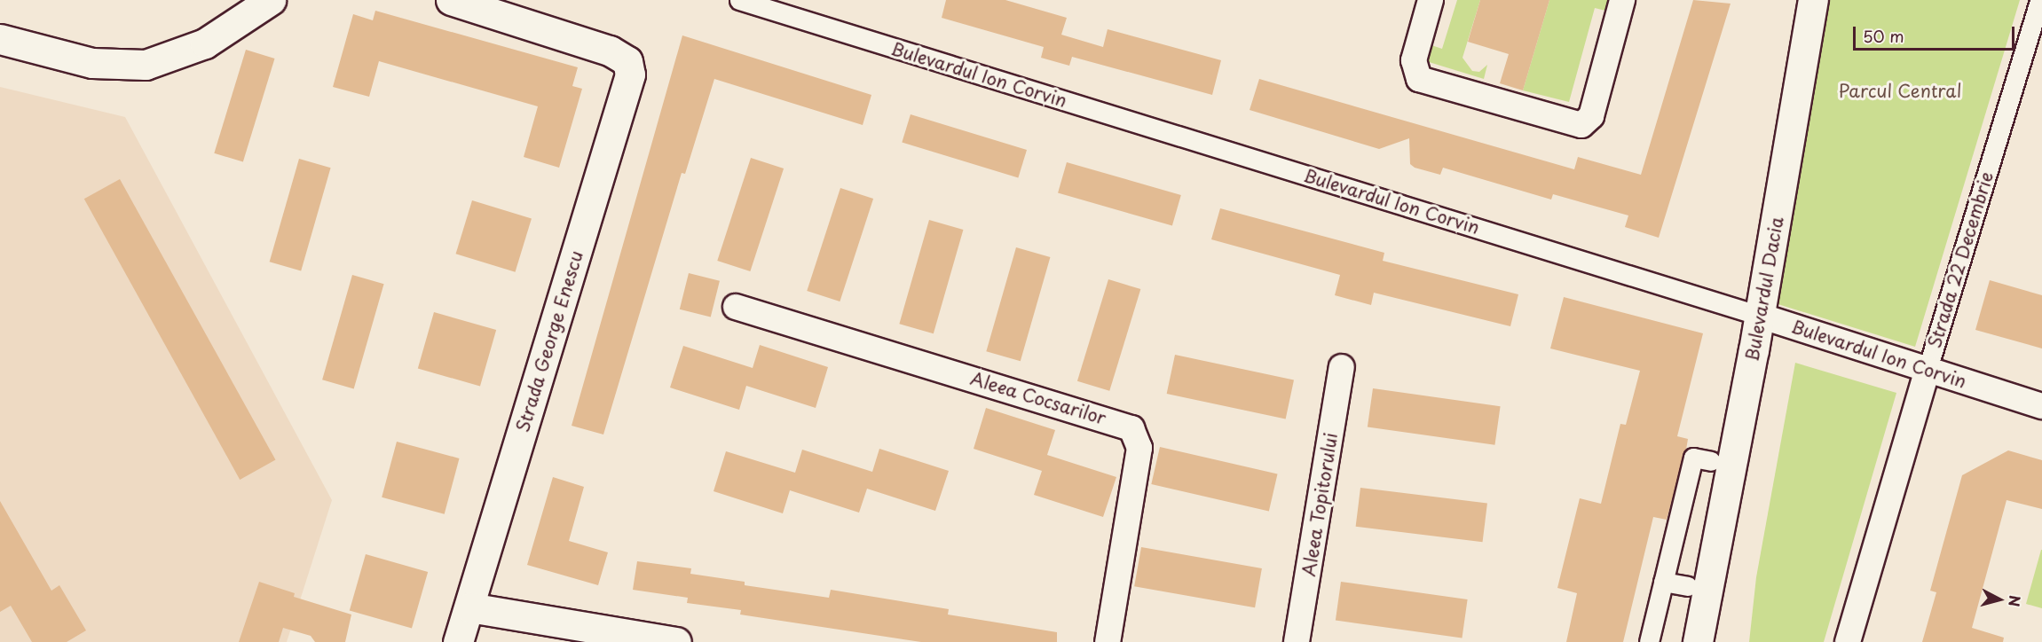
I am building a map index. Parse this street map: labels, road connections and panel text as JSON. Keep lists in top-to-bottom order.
{
  "streets": {
    "street": [
      "Bulevardul Ion Corvin",
      "Strada 22 Decembrie",
      "Bulevardul Dacia",
      "Strada George Enescu",
      "Aleea Cocsarilor",
      "Aleea Topitorului"
    ]
  },
  "crossings": [
    ["Bulevardul Ion Corvin", "Strada 22 Decembrie"],
    ["Bulevardul Ion Corvin", "Bulevardul Dacia"]
  ],
  "parks": ["Parcul Central"],
  "scale_bar": "50 m",
  "north": "right"
}
